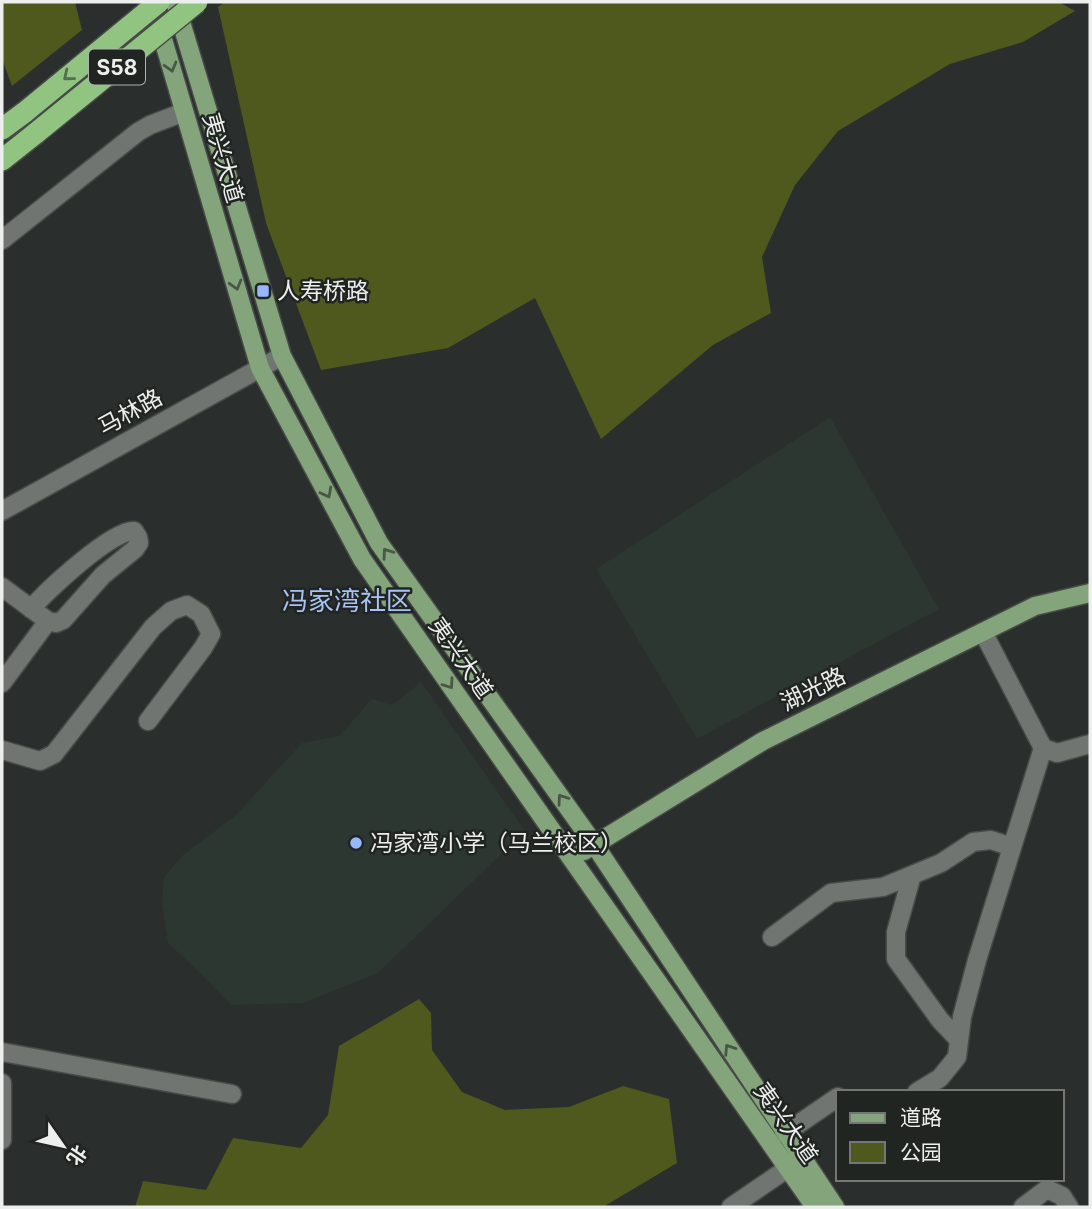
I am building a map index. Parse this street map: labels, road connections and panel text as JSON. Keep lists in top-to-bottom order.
{
  "streets": {
    "highway": ["S58"],
    "main road": ["夷兴大道", "湖光路"],
    "street": ["马林路"]
  },
  "crossings": [
    ["夷兴大道", "马林路"],
    ["夷兴大道", "湖光路"]
  ],
  "districts": ["冯家湾社区"],
  "places": {
    "transit": ["人寿桥路"],
    "other": ["冯家湾小学（马兰校区）"]
  },
  "legend": ["道路", "公园"],
  "north": "bottom right"
}
